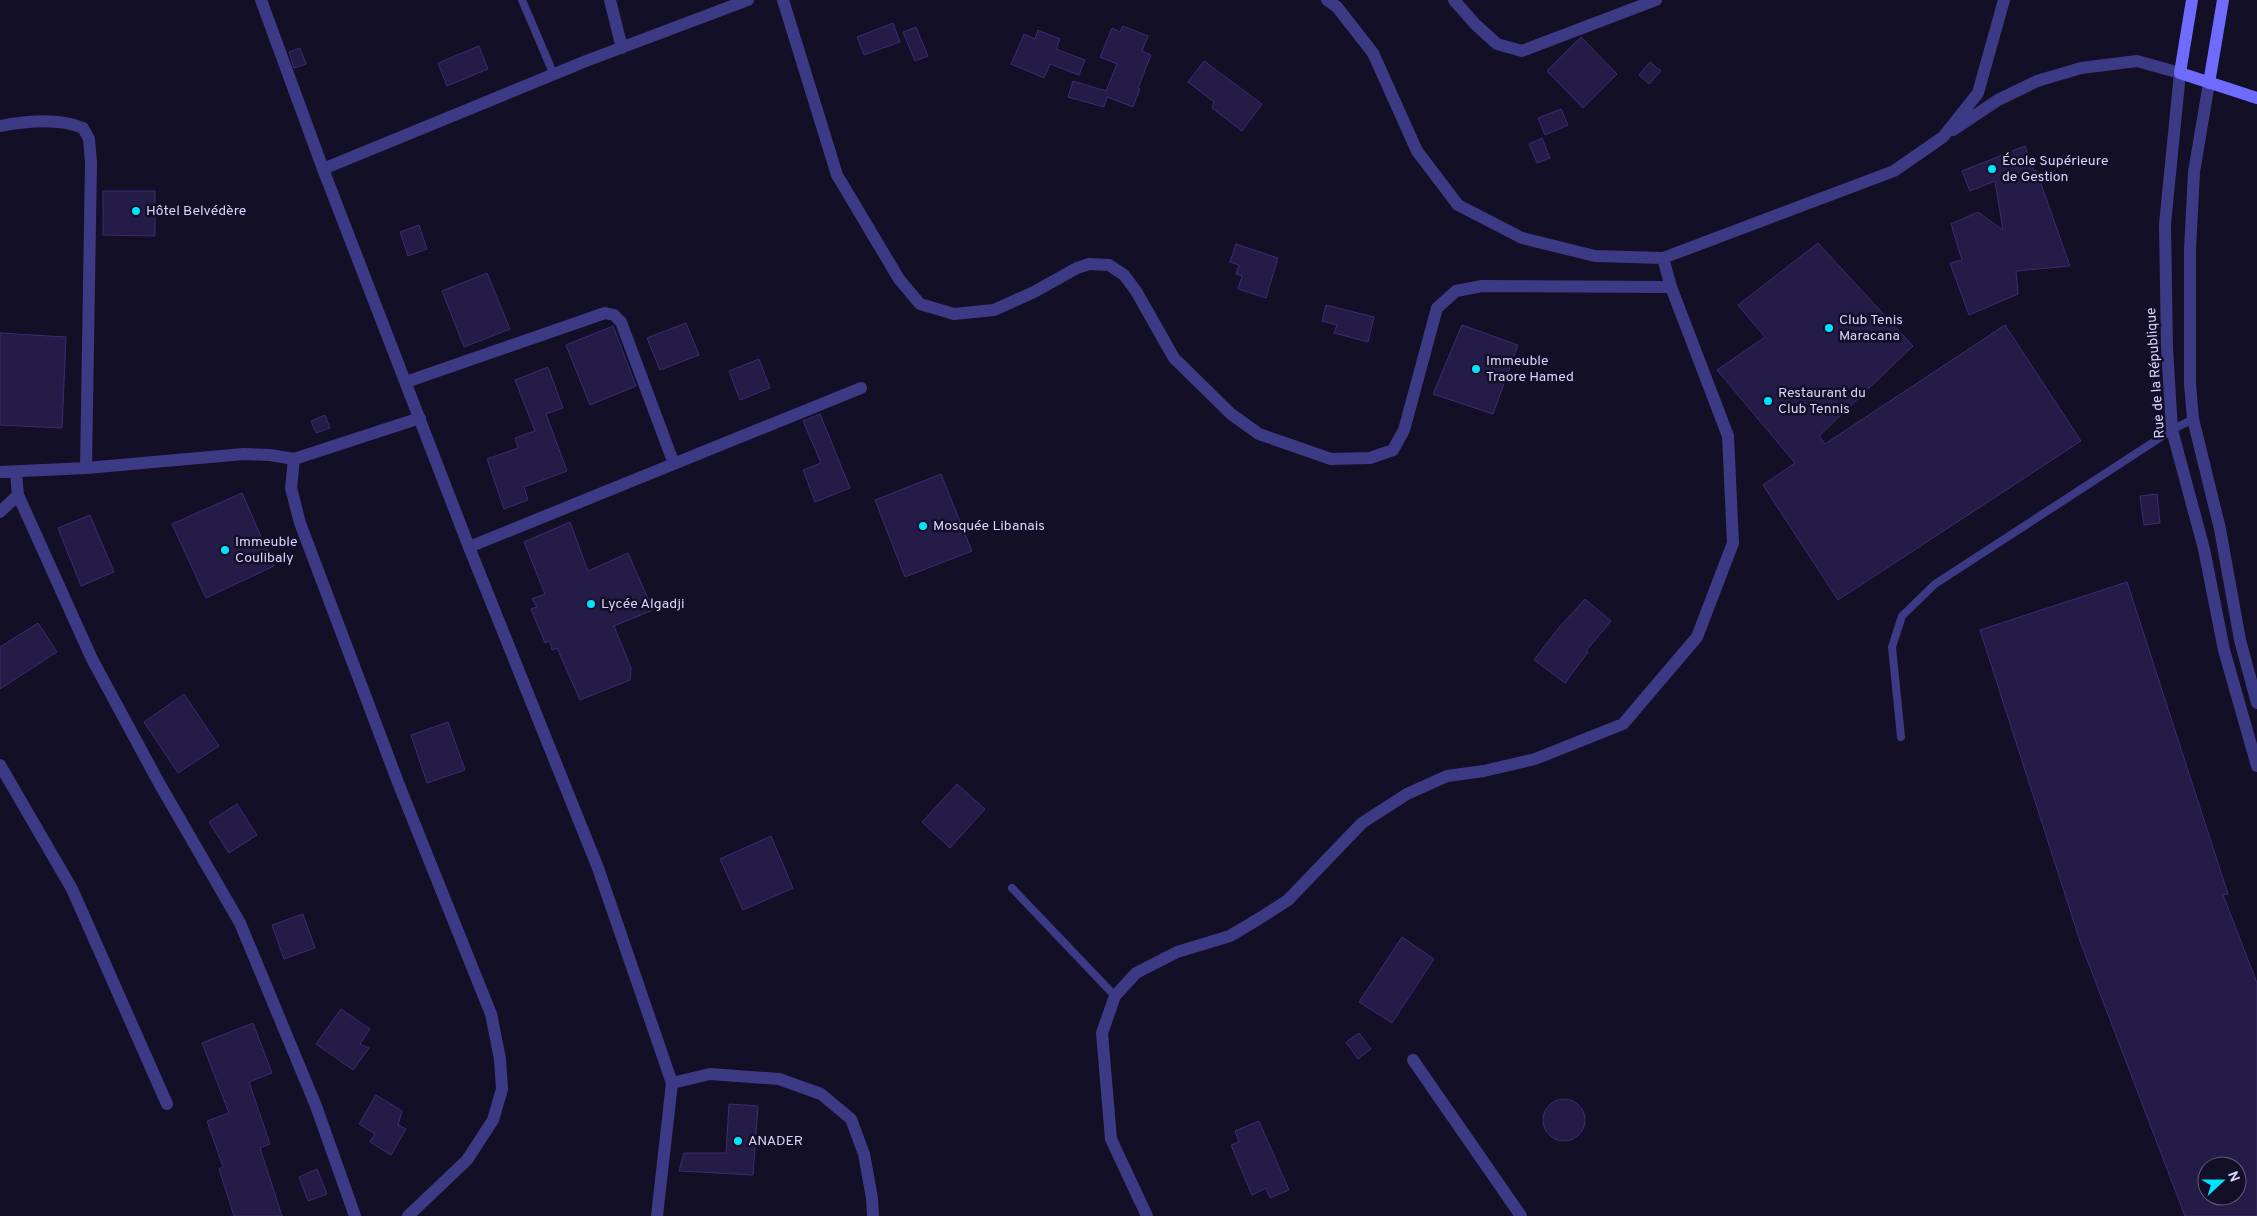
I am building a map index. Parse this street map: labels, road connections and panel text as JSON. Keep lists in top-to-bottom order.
{
  "streets": {
    "main road": ["Rue de la République"]
  },
  "places": [
    "École Supérieure de Gestion",
    "Hôtel Belvédère",
    "Club Tenis Maracana",
    "Immeuble Traore Hamed",
    "Restaurant du Club Tennis",
    "Mosquée Libanais",
    "Immeuble Coulibaly",
    "Lycée Algadji",
    "ANADER"
  ],
  "north": "right"
}
